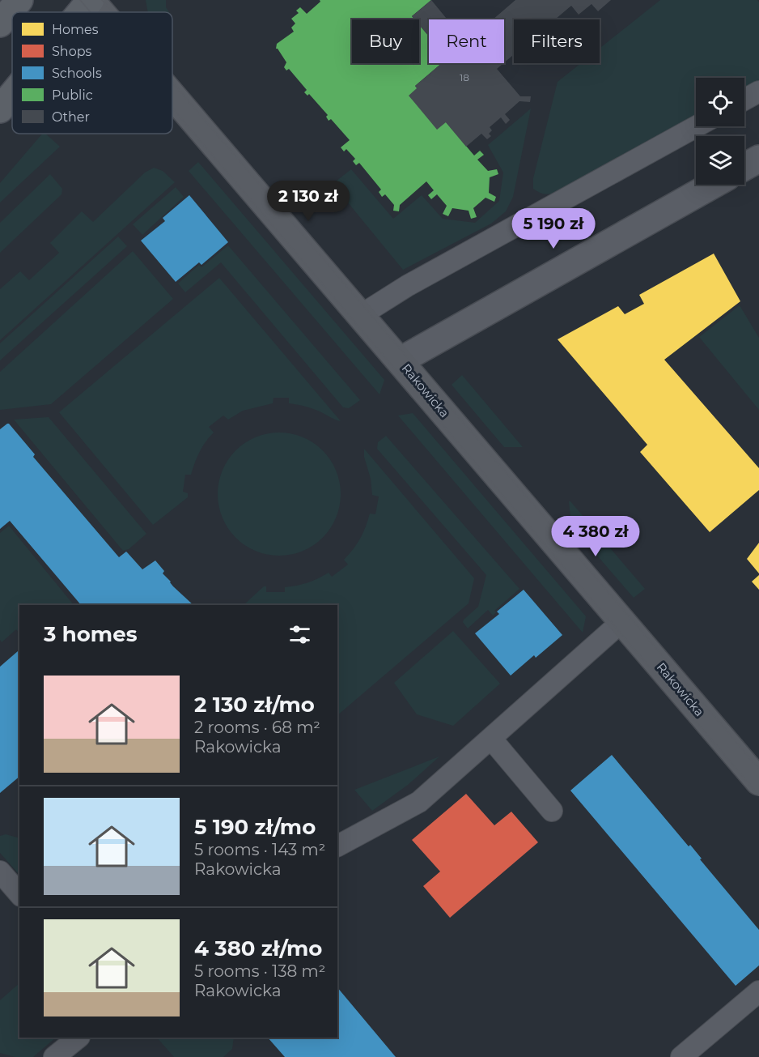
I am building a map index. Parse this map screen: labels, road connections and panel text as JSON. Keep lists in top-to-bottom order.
{
  "streets": {
    "street": ["Rakowicka"]
  },
  "house_numbers": ["18"],
  "legend": [
    "Homes",
    "Shops",
    "Schools",
    "Public",
    "Other"
  ],
  "page": {
    "chip": ["Buy", "Rent", "Filters"],
    "price": ["2 130 zł", "5 190 zł", "4 380 zł"],
    "heading": "3 homes",
    "list": [
      {
        "name": "2 130 zł/mo",
        "note": "2 rooms · 68 m² · Rakowicka"
      },
      {
        "name": "5 190 zł/mo",
        "note": "5 rooms · 143 m² · Rakowicka"
      },
      {
        "name": "4 380 zł/mo",
        "note": "5 rooms · 138 m² · Rakowicka"
      }
    ]
  }
}
